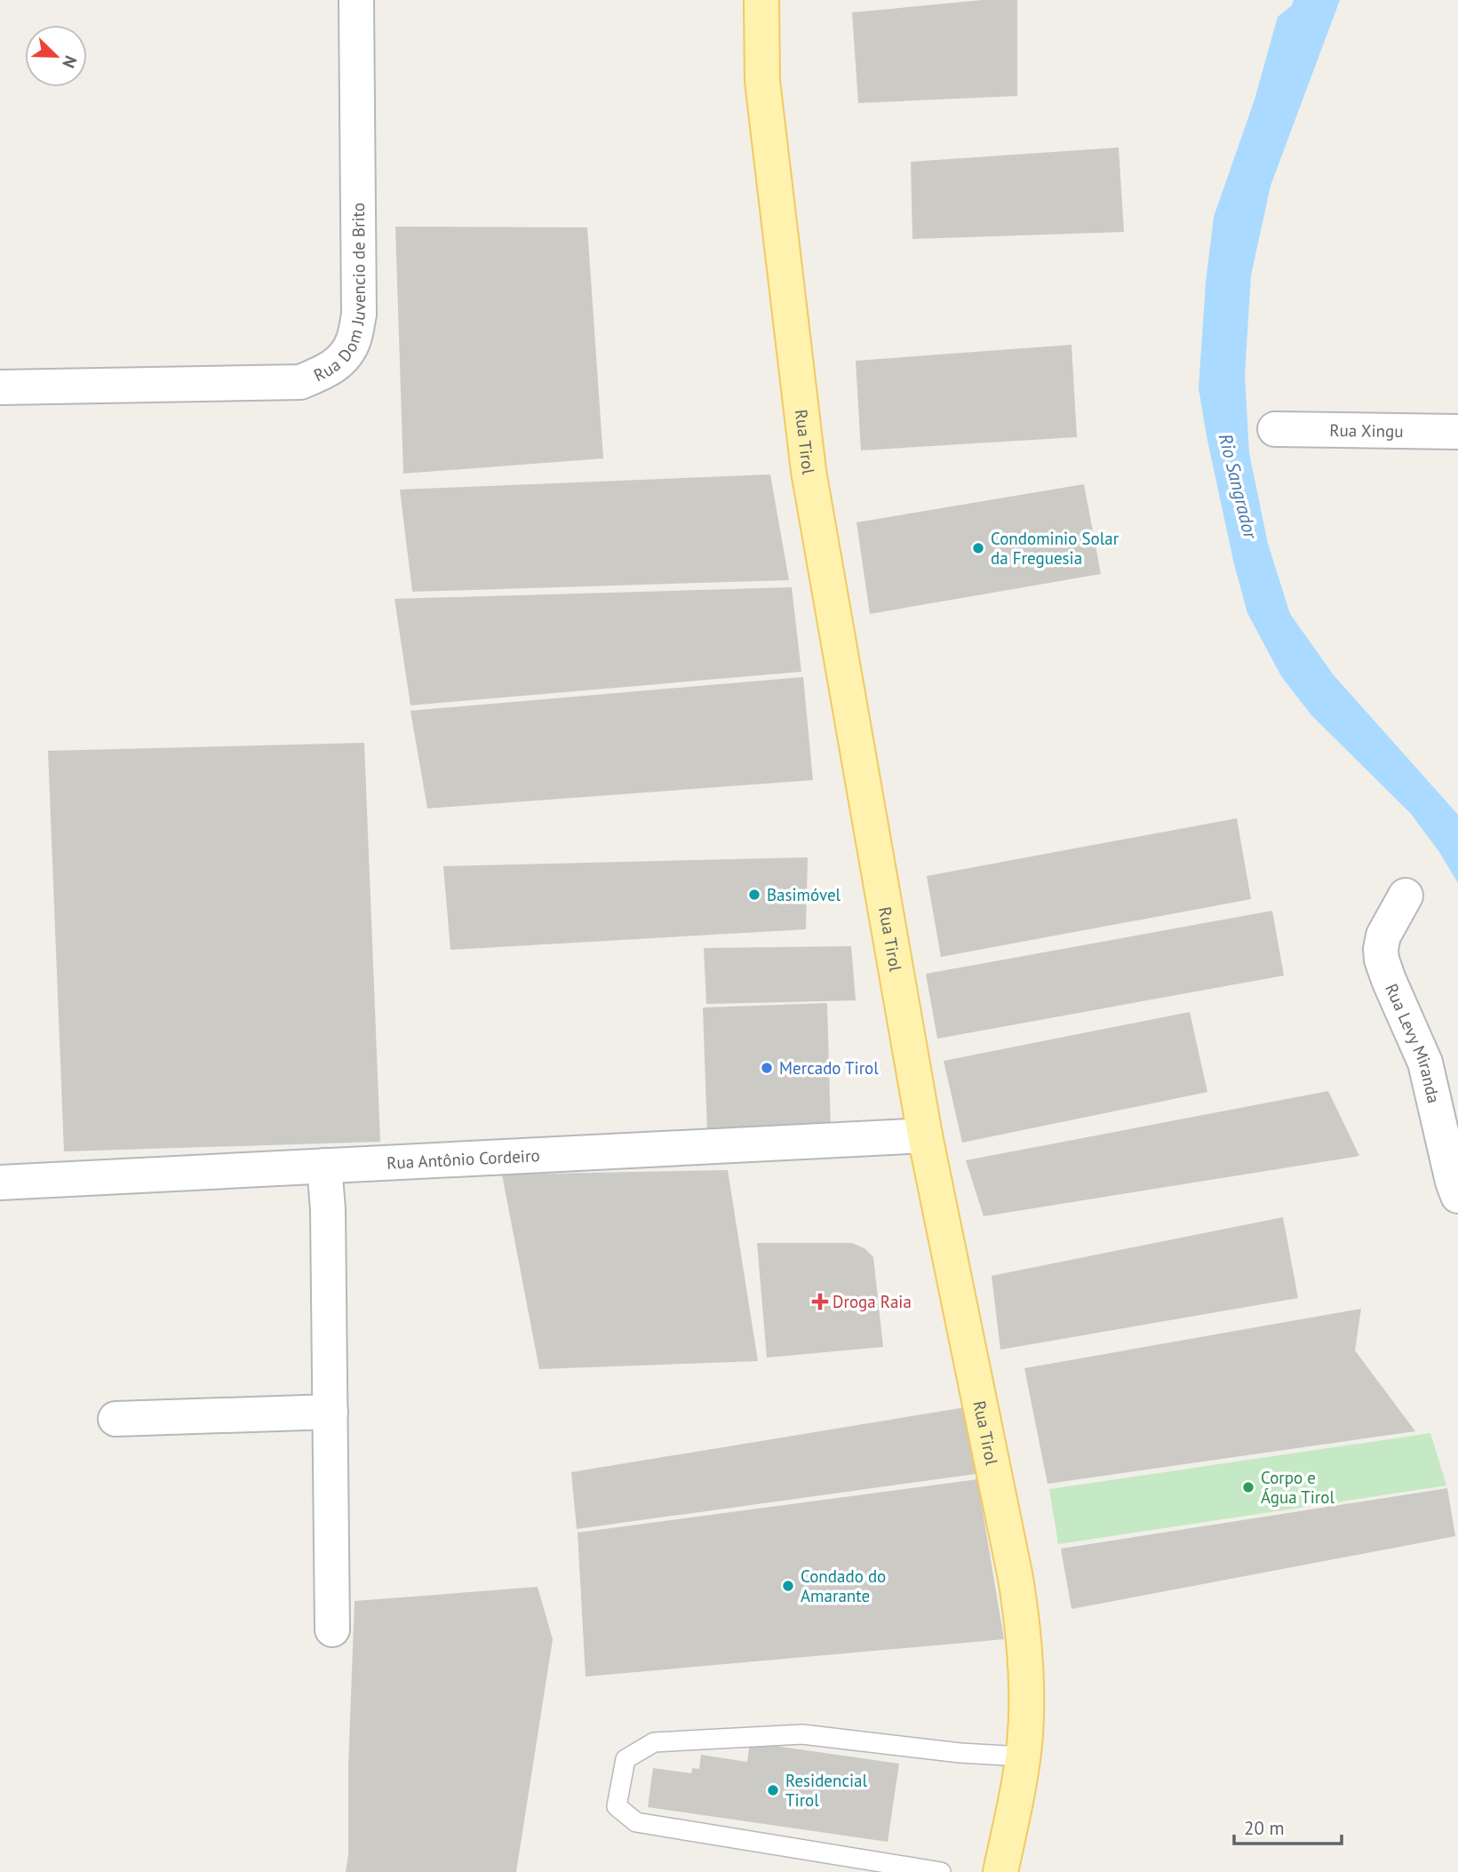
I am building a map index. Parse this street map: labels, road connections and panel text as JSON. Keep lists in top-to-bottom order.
{
  "streets": {
    "main road": ["Rua Tirol"],
    "street": [
      "Rua Dom Juvencio de Brito",
      "Rua Xingu",
      "Rua Levy Miranda",
      "Rua Antônio Cordeiro"
    ]
  },
  "crossings": [
    ["Rua Tirol", "Rua Antônio Cordeiro"]
  ],
  "water": ["Rio Sangrador"],
  "places": {
    "other": [
      "Condominio Solar da Freguesia",
      "Basimóvel",
      "Mercado Tirol",
      "Corpo e Água Tirol",
      "Condado do Amarante",
      "Residencial Tirol"
    ],
    "health": ["Droga Raia"]
  },
  "scale_bar": "20 m",
  "north": "bottom right"
}
